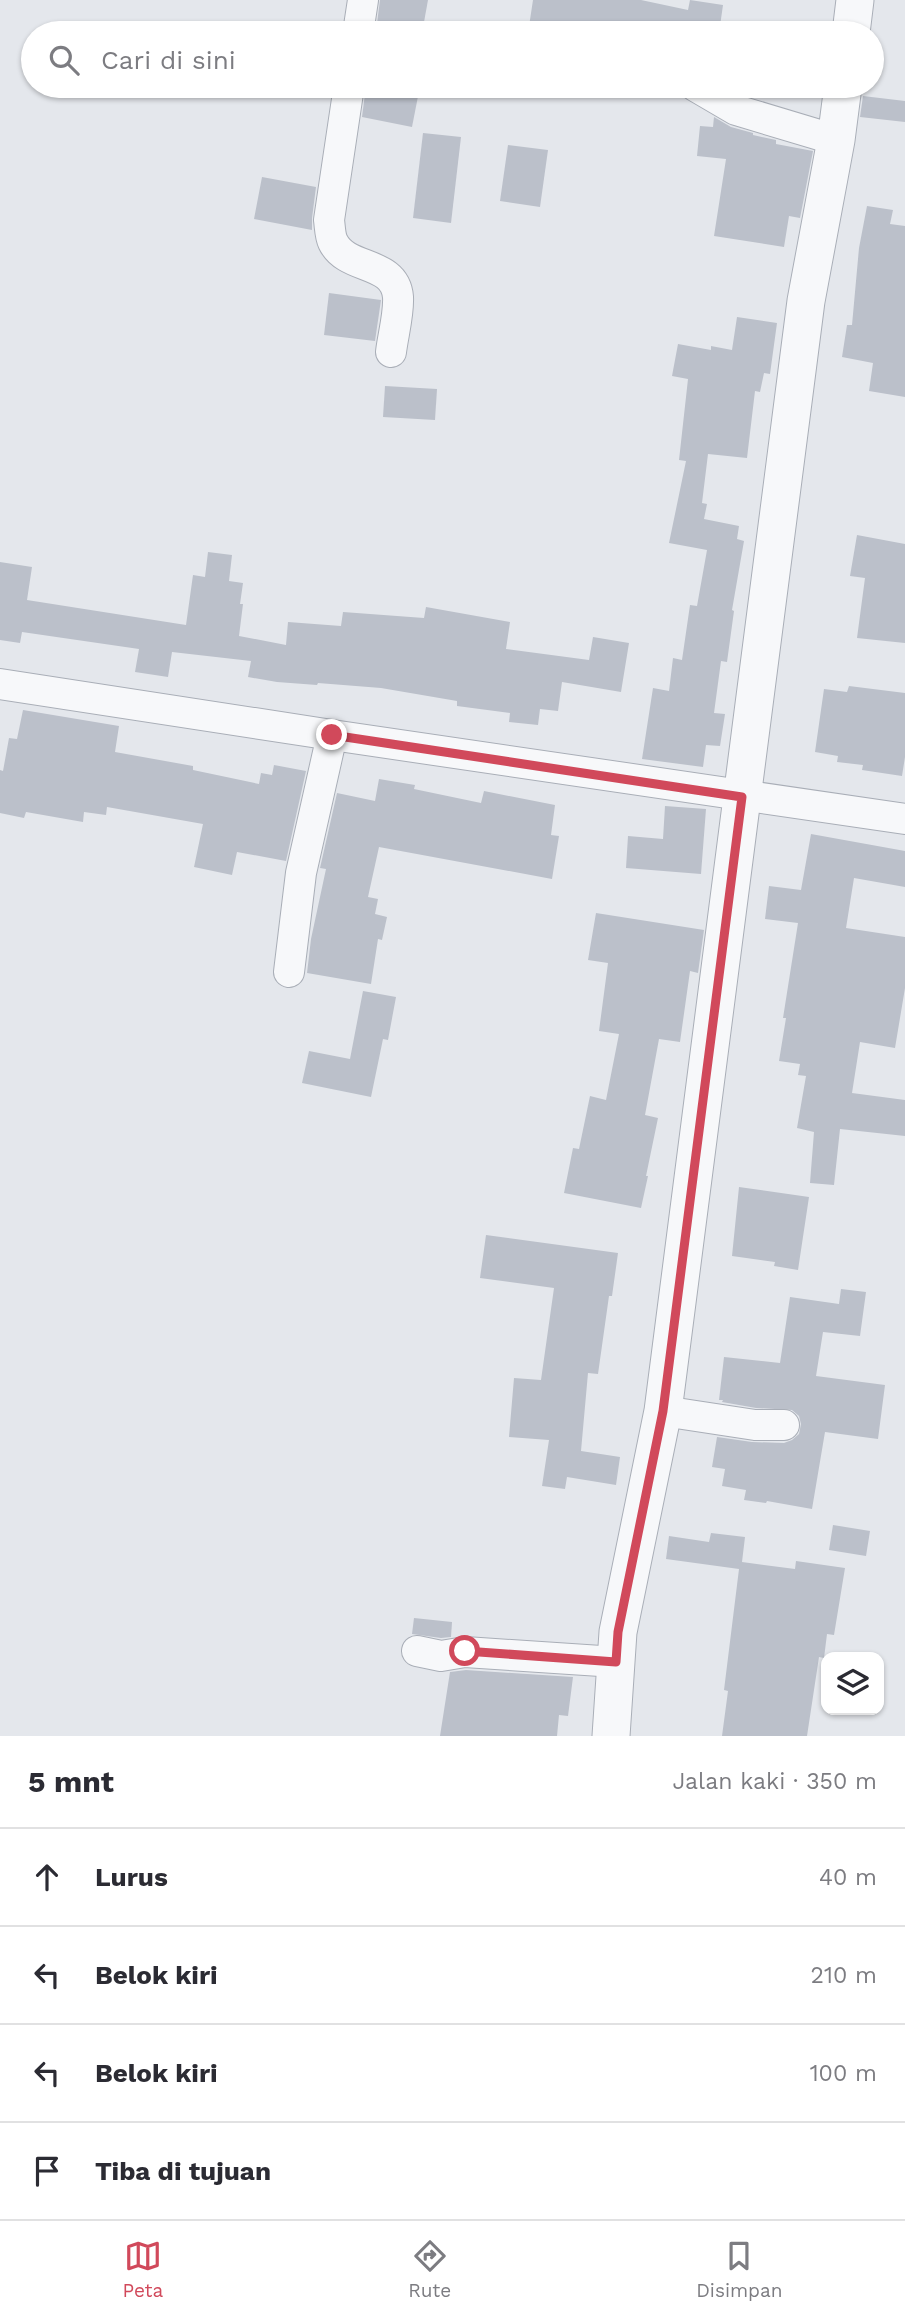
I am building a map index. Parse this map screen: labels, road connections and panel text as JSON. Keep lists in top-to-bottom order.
{
  "page": {
    "search": "Cari di sini",
    "heading": ["5 mnt", "Jalan kaki · 350 m"],
    "list": [
      ["Lurus", "40 m"],
      ["Belok kiri", "210 m"],
      ["Belok kiri", "100 m"],
      "Tiba di tujuan"
    ],
    "nav": ["Peta", "Rute", "Disimpan"]
  }
}
